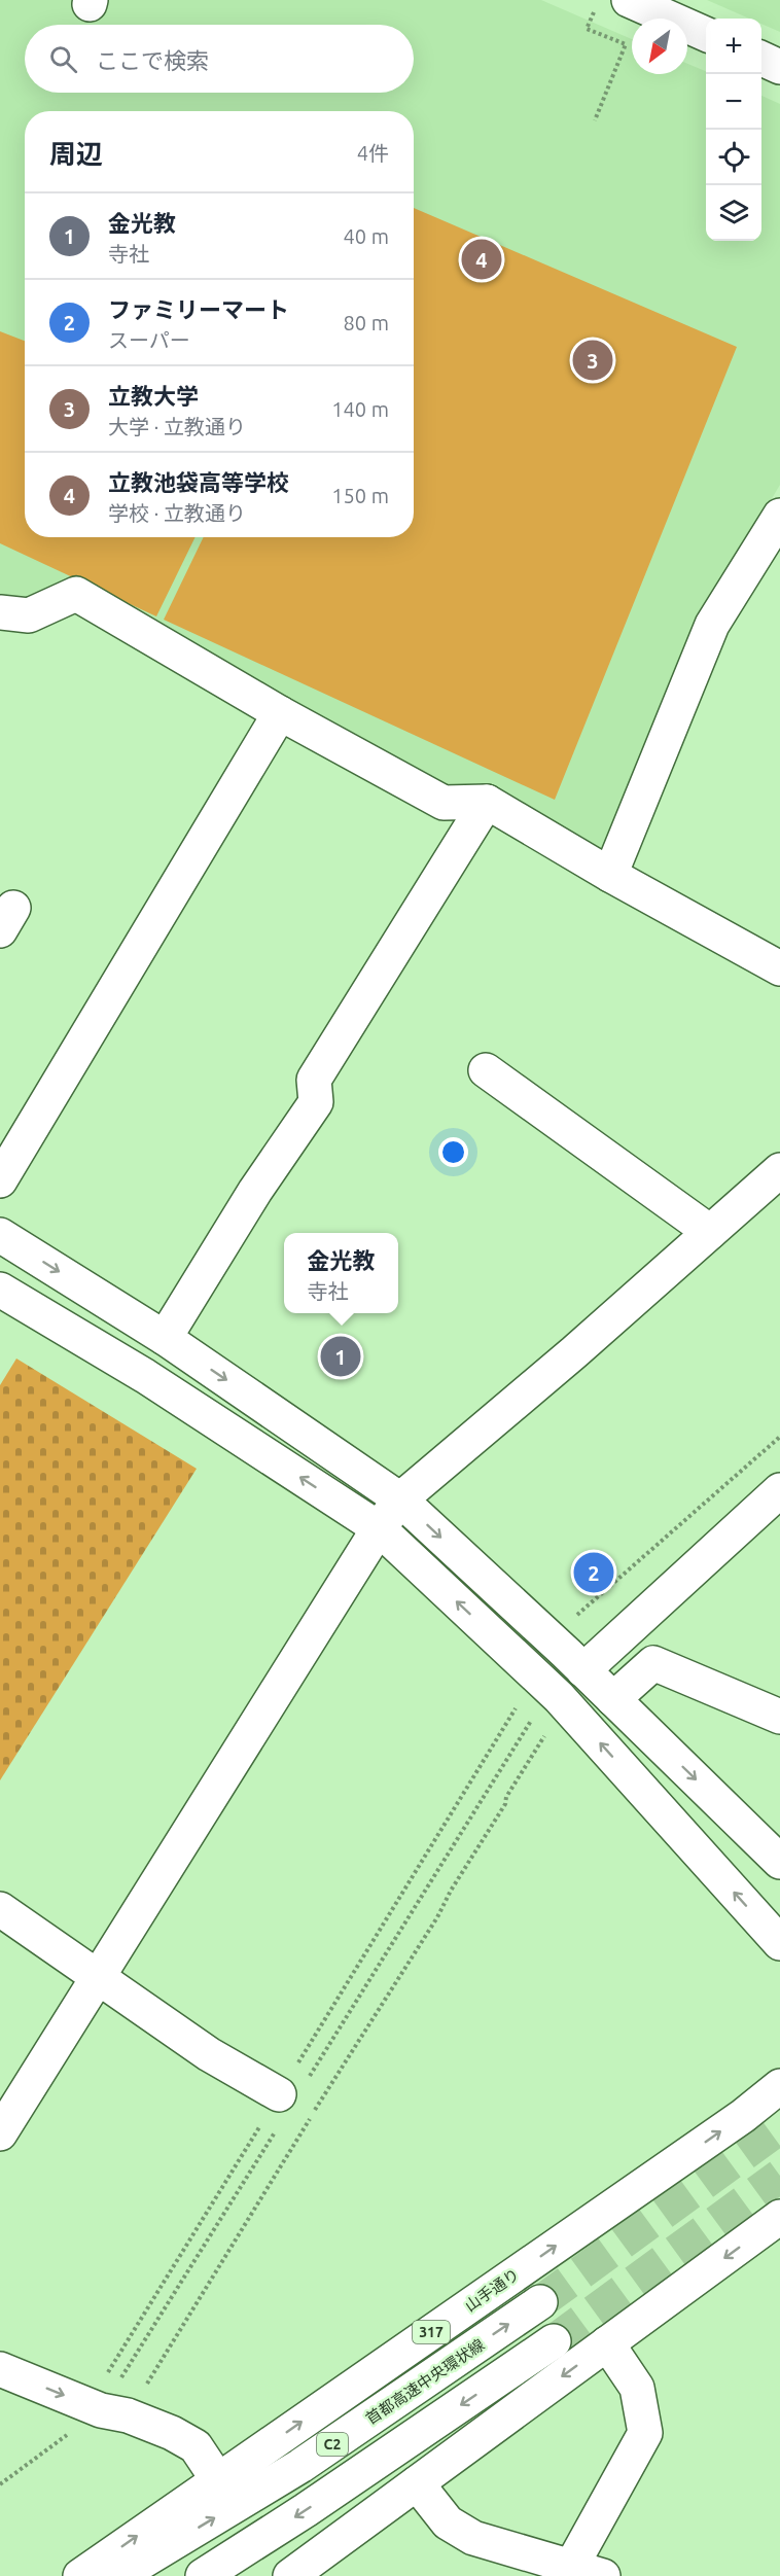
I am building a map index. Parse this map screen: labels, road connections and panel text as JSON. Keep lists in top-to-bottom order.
{
  "streets": {
    "main road": [
      "山手通り",
      "317",
      "首都高速中央環状線",
      "C2"
    ]
  },
  "north": "bottom left",
  "page": {
    "map_buttons": ["+", "−"],
    "search": "ここで検索",
    "heading": ["周辺", "4件"],
    "list": [
      {
        "mark": "1",
        "name": "金光教",
        "note": "寺社",
        "value": "40 m"
      },
      {
        "mark": "2",
        "name": "ファミリーマート",
        "note": "スーパー",
        "value": "80 m"
      },
      {
        "mark": "3",
        "name": "立教大学",
        "note": "大学 · 立教通り",
        "value": "140 m"
      },
      {
        "mark": "4",
        "name": "立教池袋高等学校",
        "note": "学校 · 立教通り",
        "value": "150 m"
      }
    ],
    "pins": [
      "4",
      "3",
      "1",
      "2"
    ],
    "popup": ["金光教", "寺社"]
  }
}
